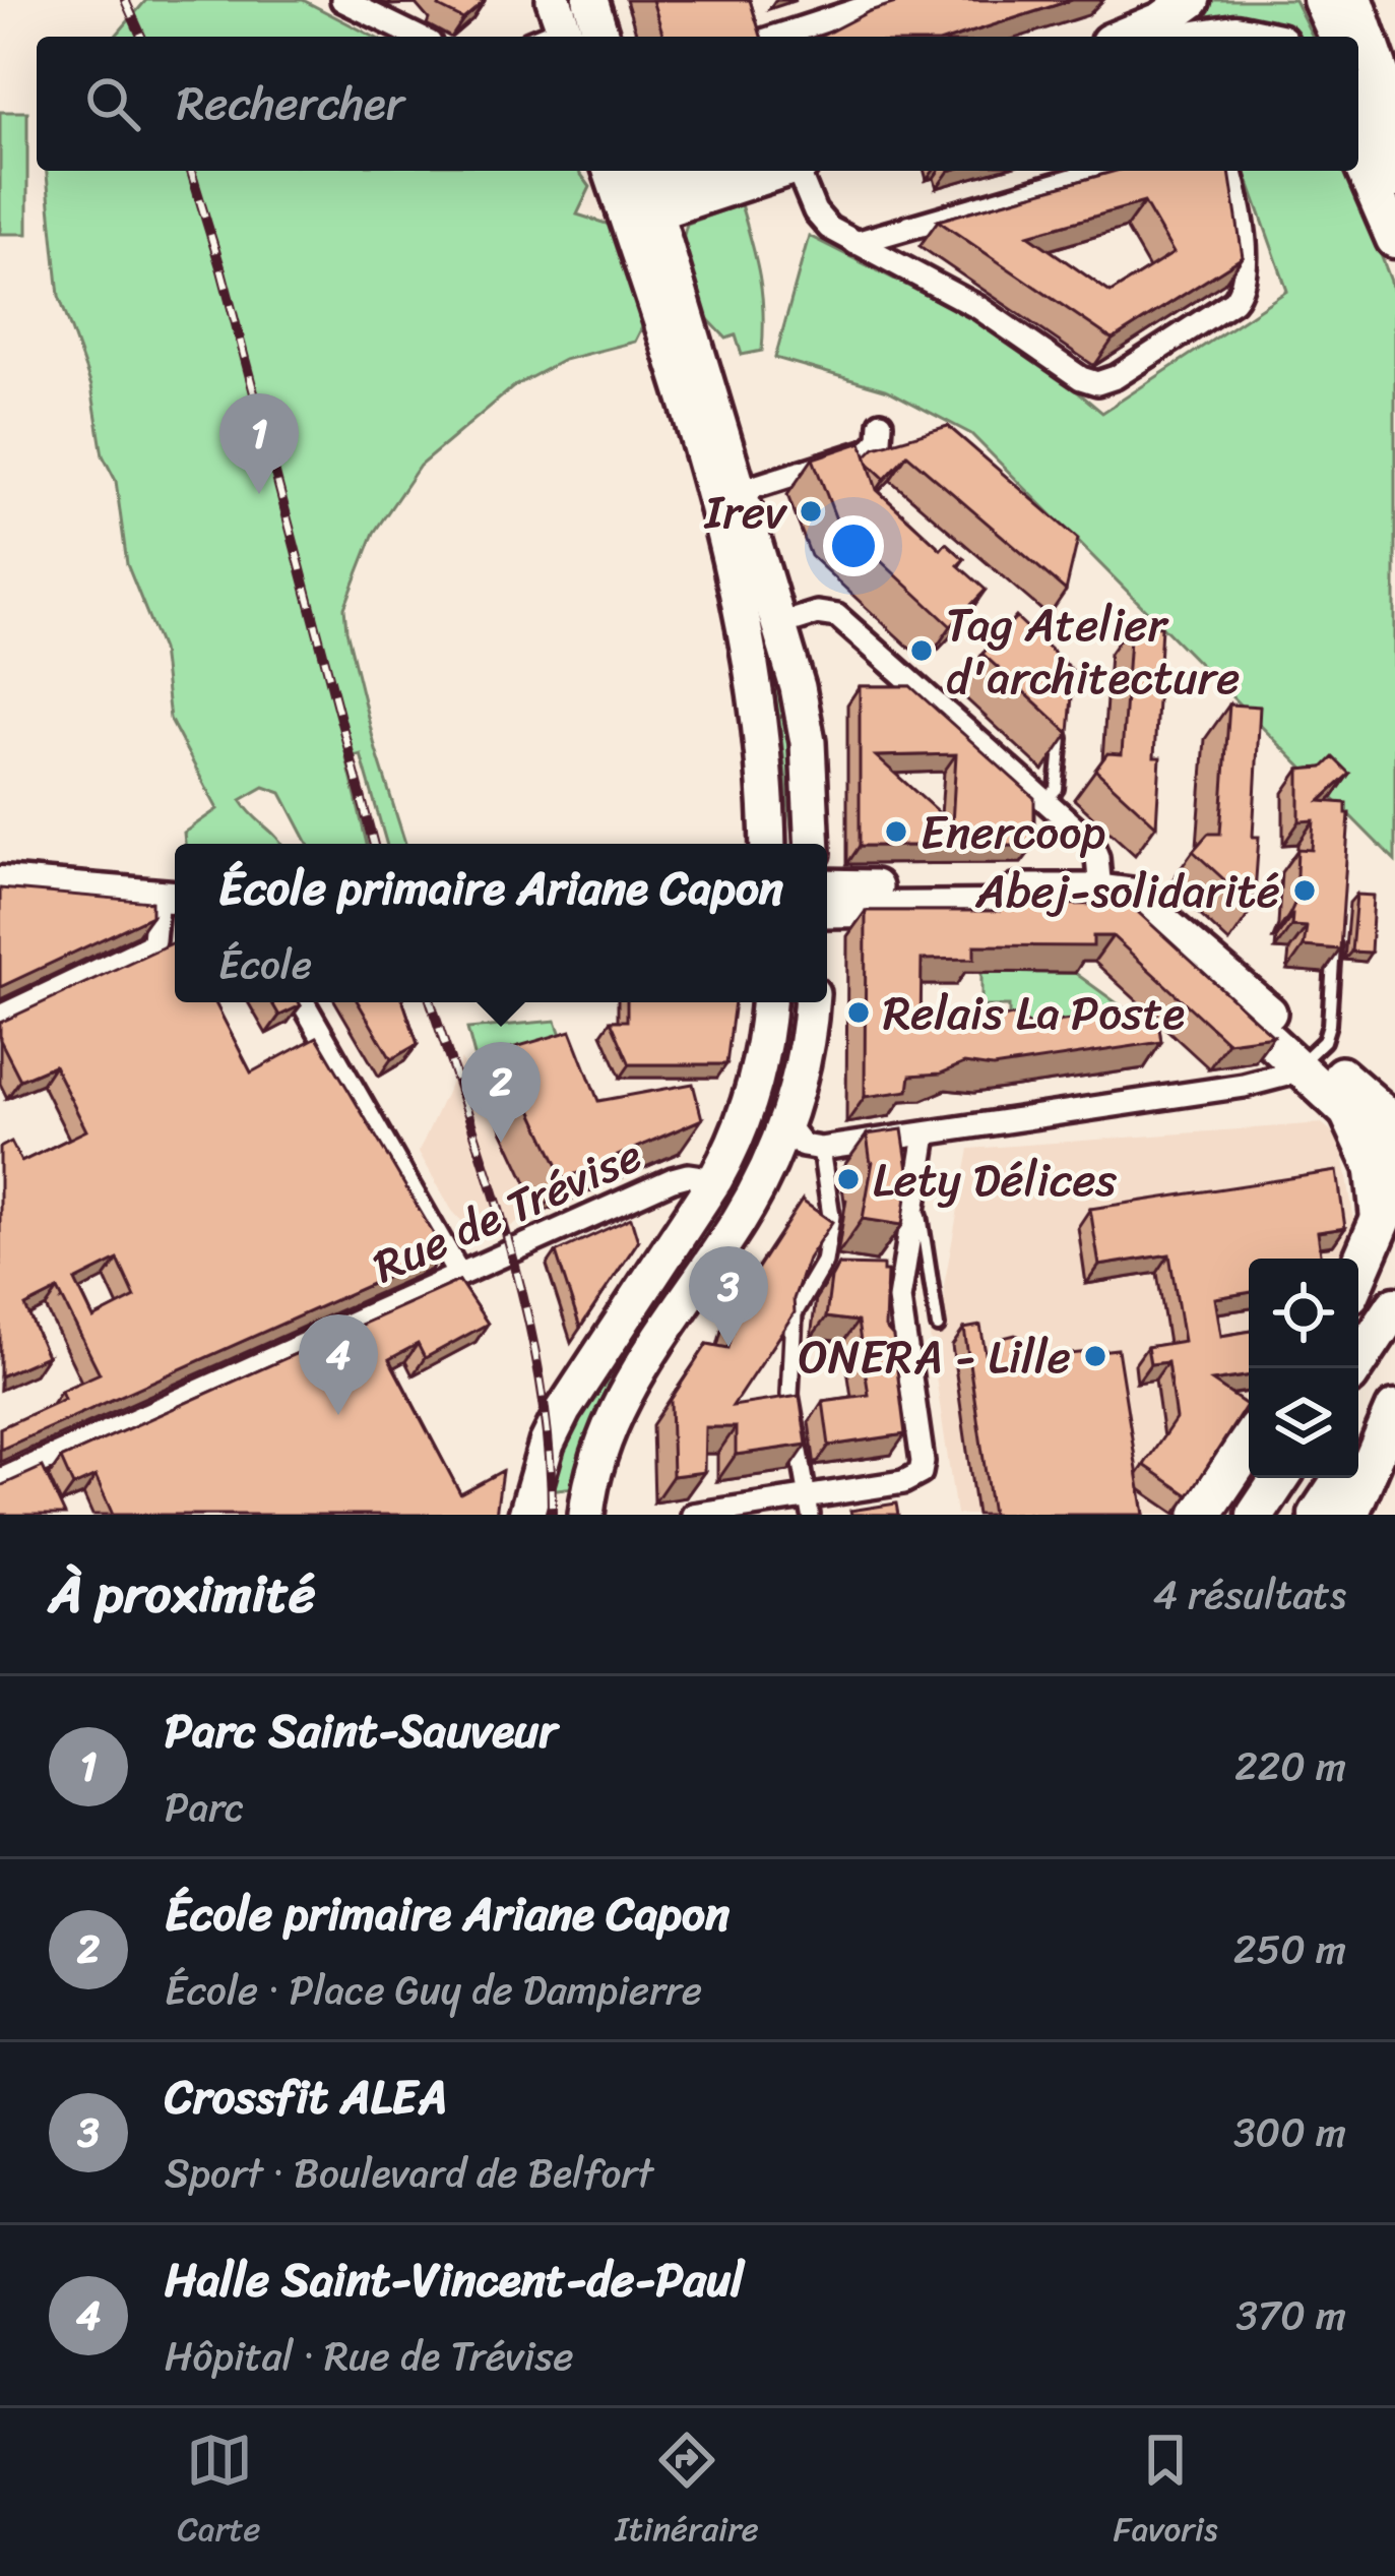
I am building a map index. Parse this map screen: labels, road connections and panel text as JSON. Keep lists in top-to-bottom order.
{
  "streets": {
    "street": ["Rue de Trévise"]
  },
  "places": [
    "Irev",
    "Tag Atelier d'architecture",
    "Enercoop",
    "Abej-solidarité",
    "Relais La Poste",
    "Lety Délices",
    "ONERA - Lille"
  ],
  "page": {
    "search": "Rechercher",
    "pins": [
      "1",
      "2",
      "3",
      "4"
    ],
    "popup": ["École primaire Ariane Capon", "École"],
    "heading": ["À proximité", "4 résultats"],
    "list": [
      {
        "mark": "1",
        "name": "Parc Saint-Sauveur",
        "note": "Parc",
        "value": "220 m"
      },
      {
        "mark": "2",
        "name": "École primaire Ariane Capon",
        "note": "École · Place Guy de Dampierre",
        "value": "250 m"
      },
      {
        "mark": "3",
        "name": "Crossfit ALEA",
        "note": "Sport · Boulevard de Belfort",
        "value": "300 m"
      },
      {
        "mark": "4",
        "name": "Halle Saint-Vincent-de-Paul",
        "note": "Hôpital · Rue de Trévise",
        "value": "370 m"
      }
    ],
    "nav": ["Carte", "Itinéraire", "Favoris"]
  }
}
